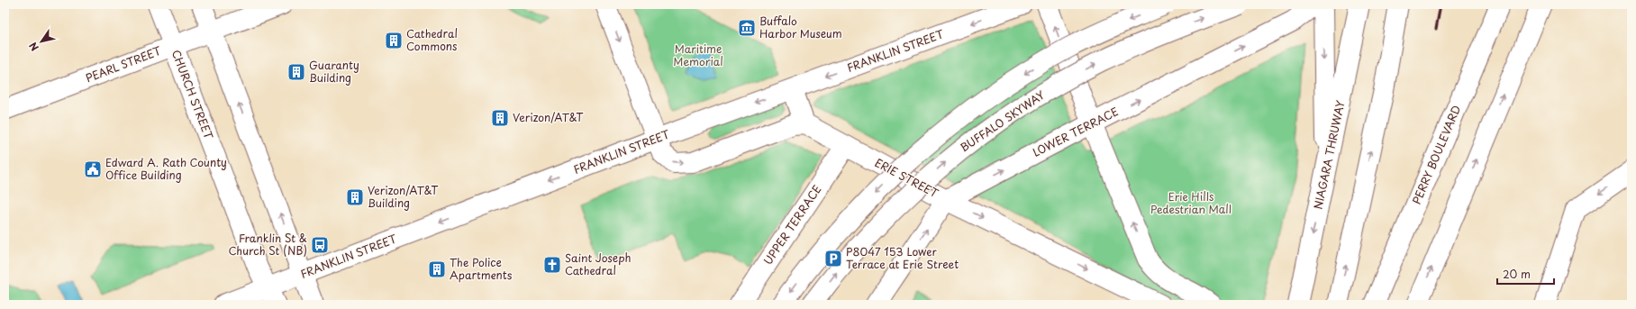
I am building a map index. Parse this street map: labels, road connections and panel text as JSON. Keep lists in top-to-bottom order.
{
  "streets": {
    "main road": [
      "FRANKLIN STREET",
      "PEARL STREET",
      "CHURCH STREET",
      "BUFFALO SKYWAY",
      "LOWER TERRACE",
      "NIAGARA THRUWAY",
      "PERRY BOULEVARD",
      "ERIE STREET",
      "UPPER TERRACE"
    ]
  },
  "crossings": [
    ["FRANKLIN STREET", "CHURCH STREET"],
    ["PEARL STREET", "CHURCH STREET"],
    ["LOWER TERRACE", "ERIE STREET"],
    ["ERIE STREET", "UPPER TERRACE"]
  ],
  "one_way": ["ERIE STREET"],
  "parks": ["Maritime Memorial", "Erie Hills Pedestrian Mall"],
  "places": {
    "museum": ["Buffalo Harbor Museum"],
    "building": [
      "Cathedral Commons",
      "Guaranty Building",
      "Verizon/AT&T",
      "Verizon/AT&T Building",
      "The Police Apartments"
    ],
    "public building": ["Edward A. Rath County Office Building"],
    "bus stop": ["Franklin St & Church St (NB)"],
    "parking": ["P8047 153 Lower Terrace at Erie Street"],
    "church": ["Saint Joseph Cathedral"]
  },
  "scale_bar": "20 m",
  "north": "bottom left"
}
